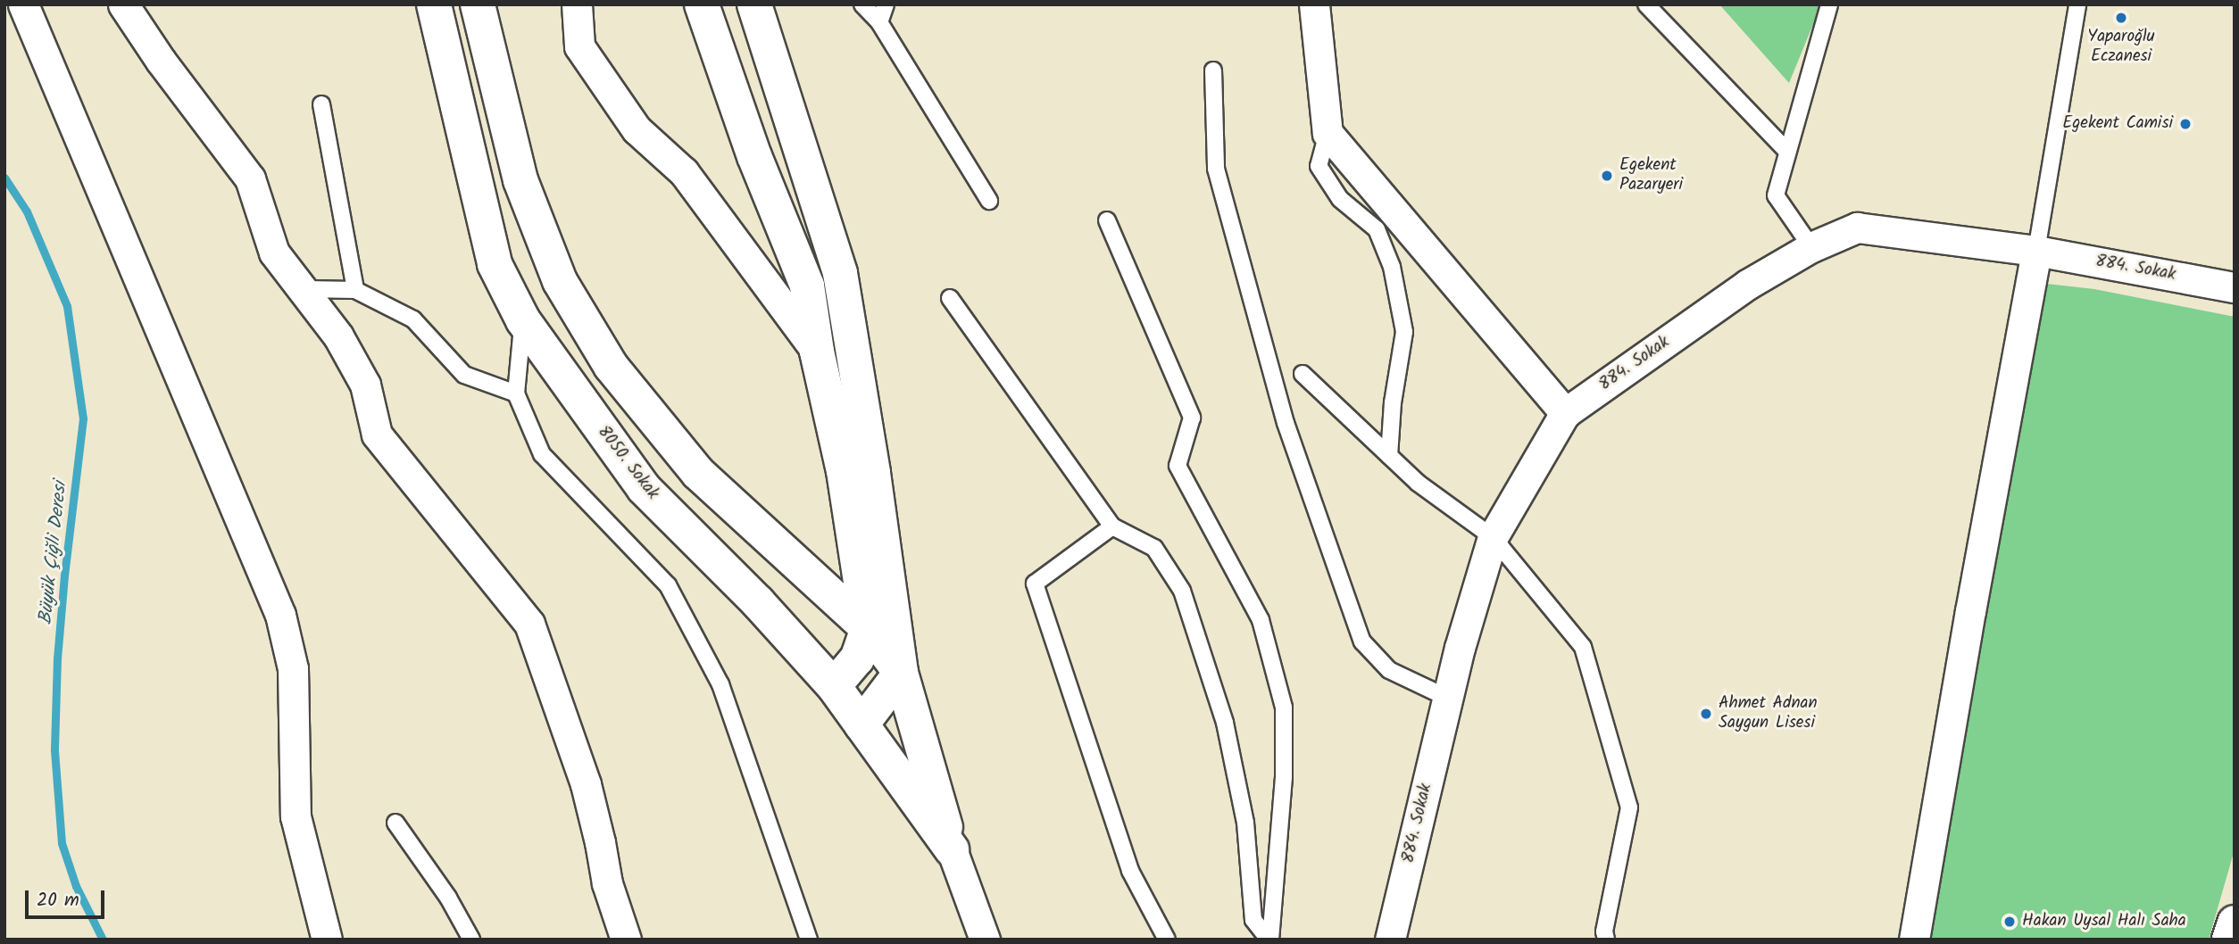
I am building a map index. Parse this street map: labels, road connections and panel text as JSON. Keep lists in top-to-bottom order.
{
  "streets": {
    "street": ["884. Sokak", "8050. Sokak"]
  },
  "water": ["Büyük Çiğli Deresi"],
  "places": [
    "Yaparoğlu Eczanesi",
    "Egekent Camisi",
    "Egekent Pazaryeri",
    "Ahmet Adnan Saygun Lisesi",
    "Hakan Uysal Halı Saha"
  ],
  "scale_bar": "20 m"
}
